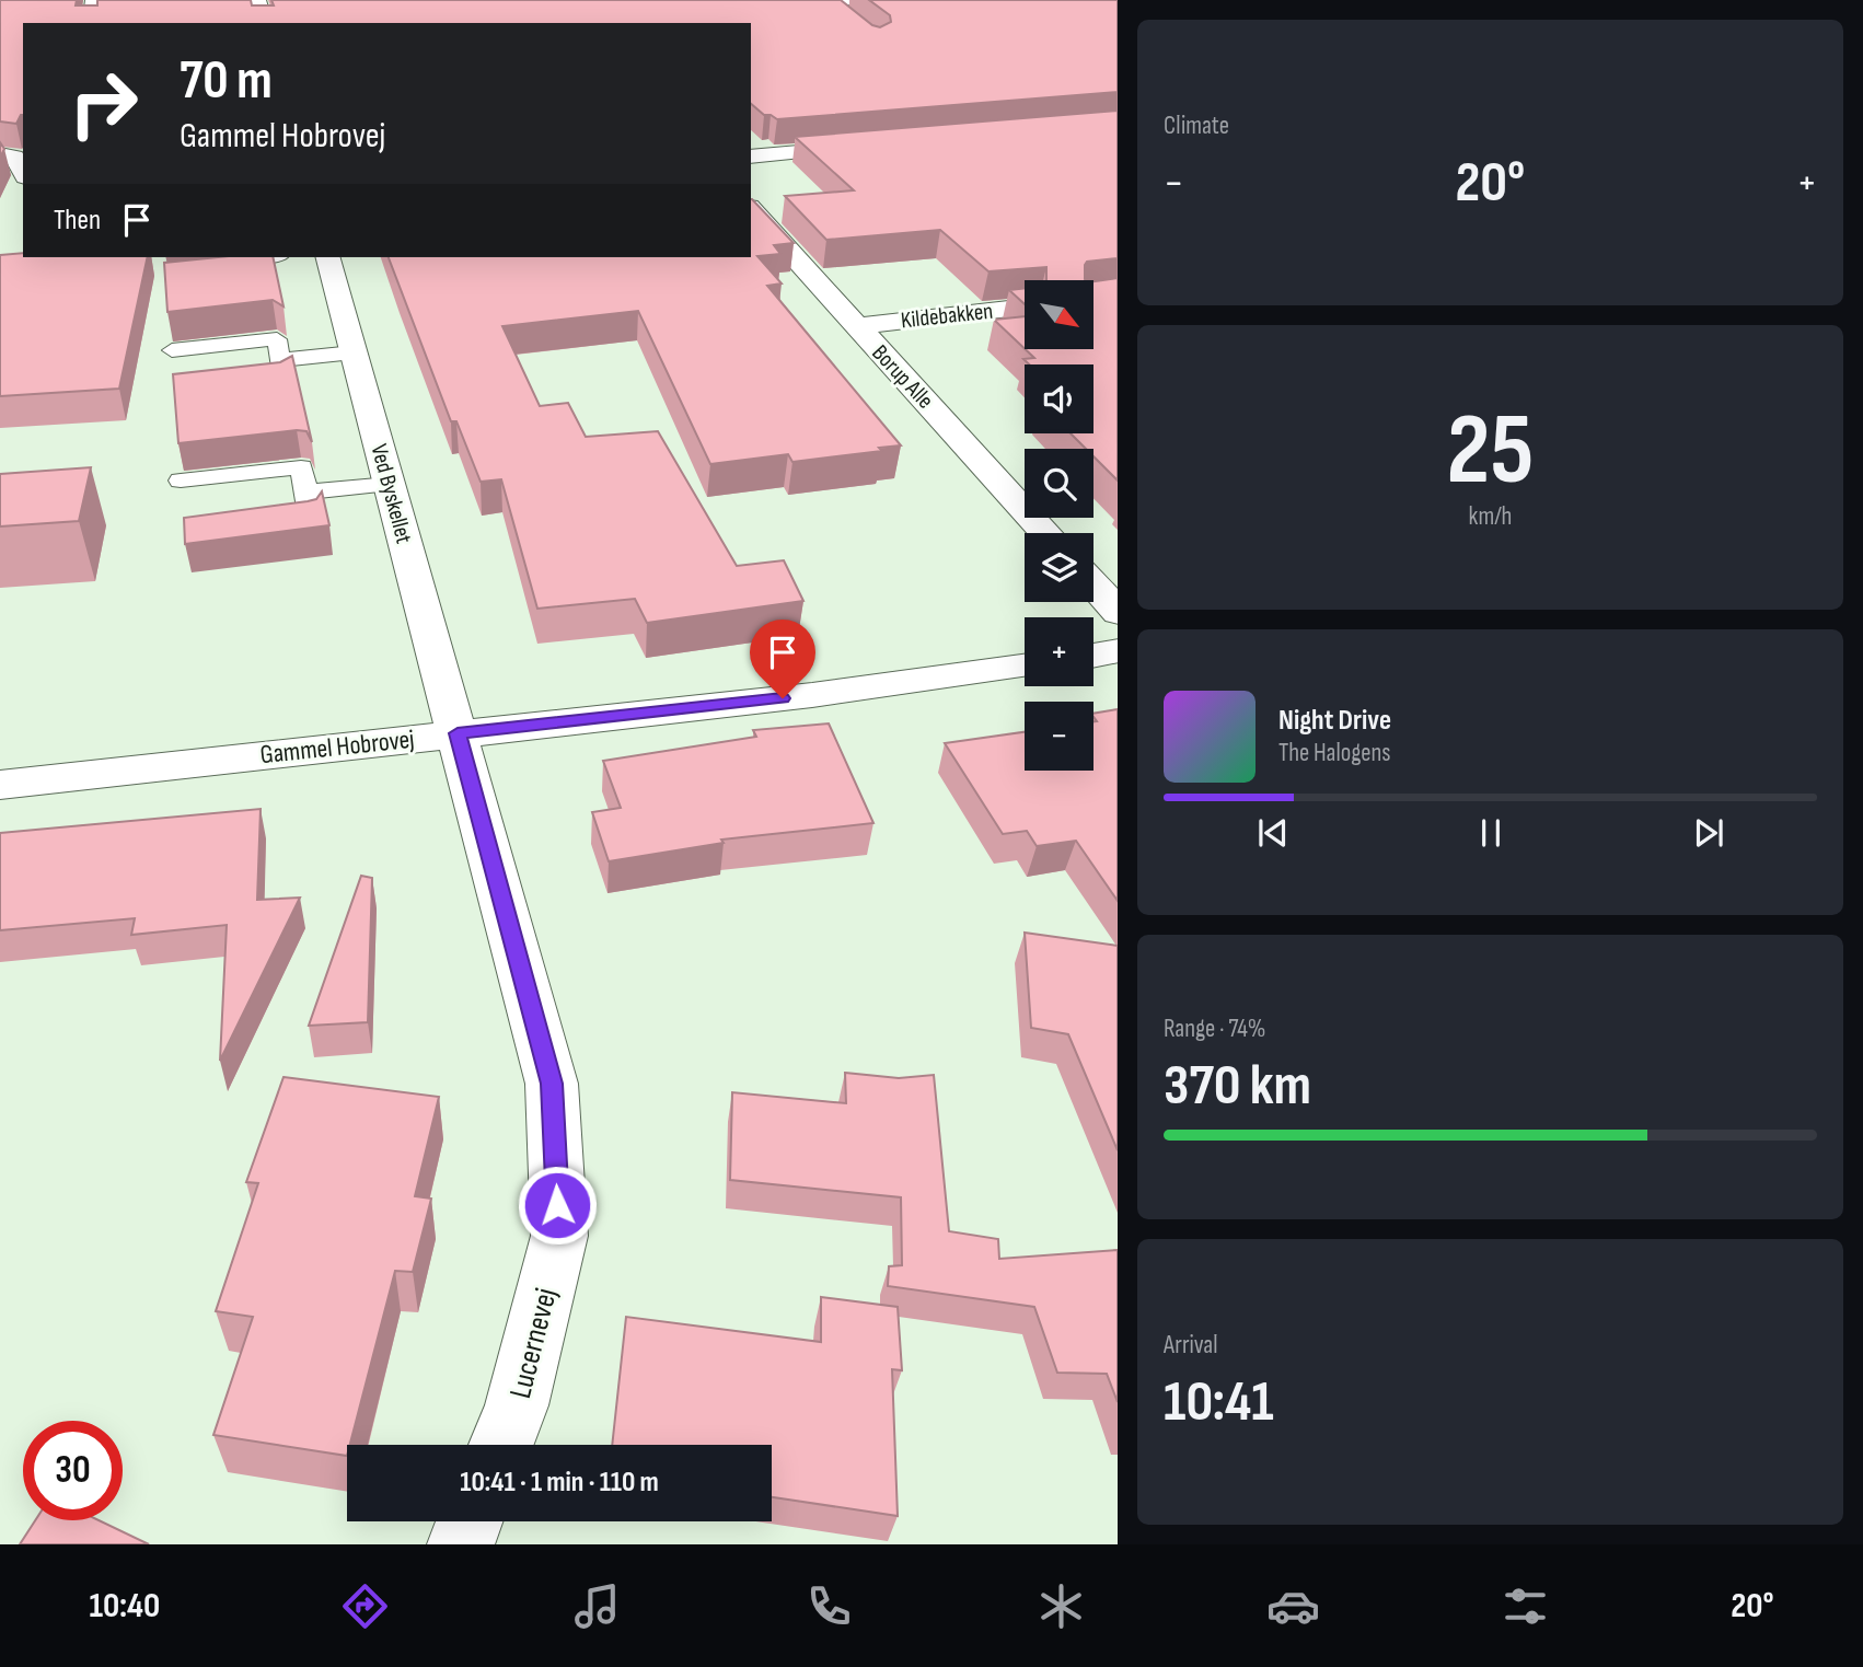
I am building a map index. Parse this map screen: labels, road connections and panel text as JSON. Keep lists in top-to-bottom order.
{
  "streets": {
    "street": [
      "Kildebakken",
      "Borup Alle",
      "Ved Byskellet",
      "Gammel Hobrovej",
      "Lucernevej"
    ]
  },
  "crossings": [
    ["Kildebakken", "Borup Alle"],
    ["Ved Byskellet", "Gammel Hobrovej"],
    ["Ved Byskellet", "Lucernevej"],
    ["Gammel Hobrovej", "Lucernevej"]
  ],
  "north": "bottom right",
  "page": {
    "tile": [
      "Climate",
      ["25", "km/h"],
      ["Range · 74%", "370 km"],
      ["Arrival", "10:41"]
    ],
    "turn": ["70 m", "Gammel Hobrovej"],
    "heat": ["−", "20°", "+"],
    "then": "Then",
    "map_buttons": ["+", "−"],
    "song": ["Night Drive", "The Halogens"],
    "limit": "30",
    "trip": "10:41 · 1 min · 110 m",
    "tabs": ["10:40", "20°"]
  }
}
